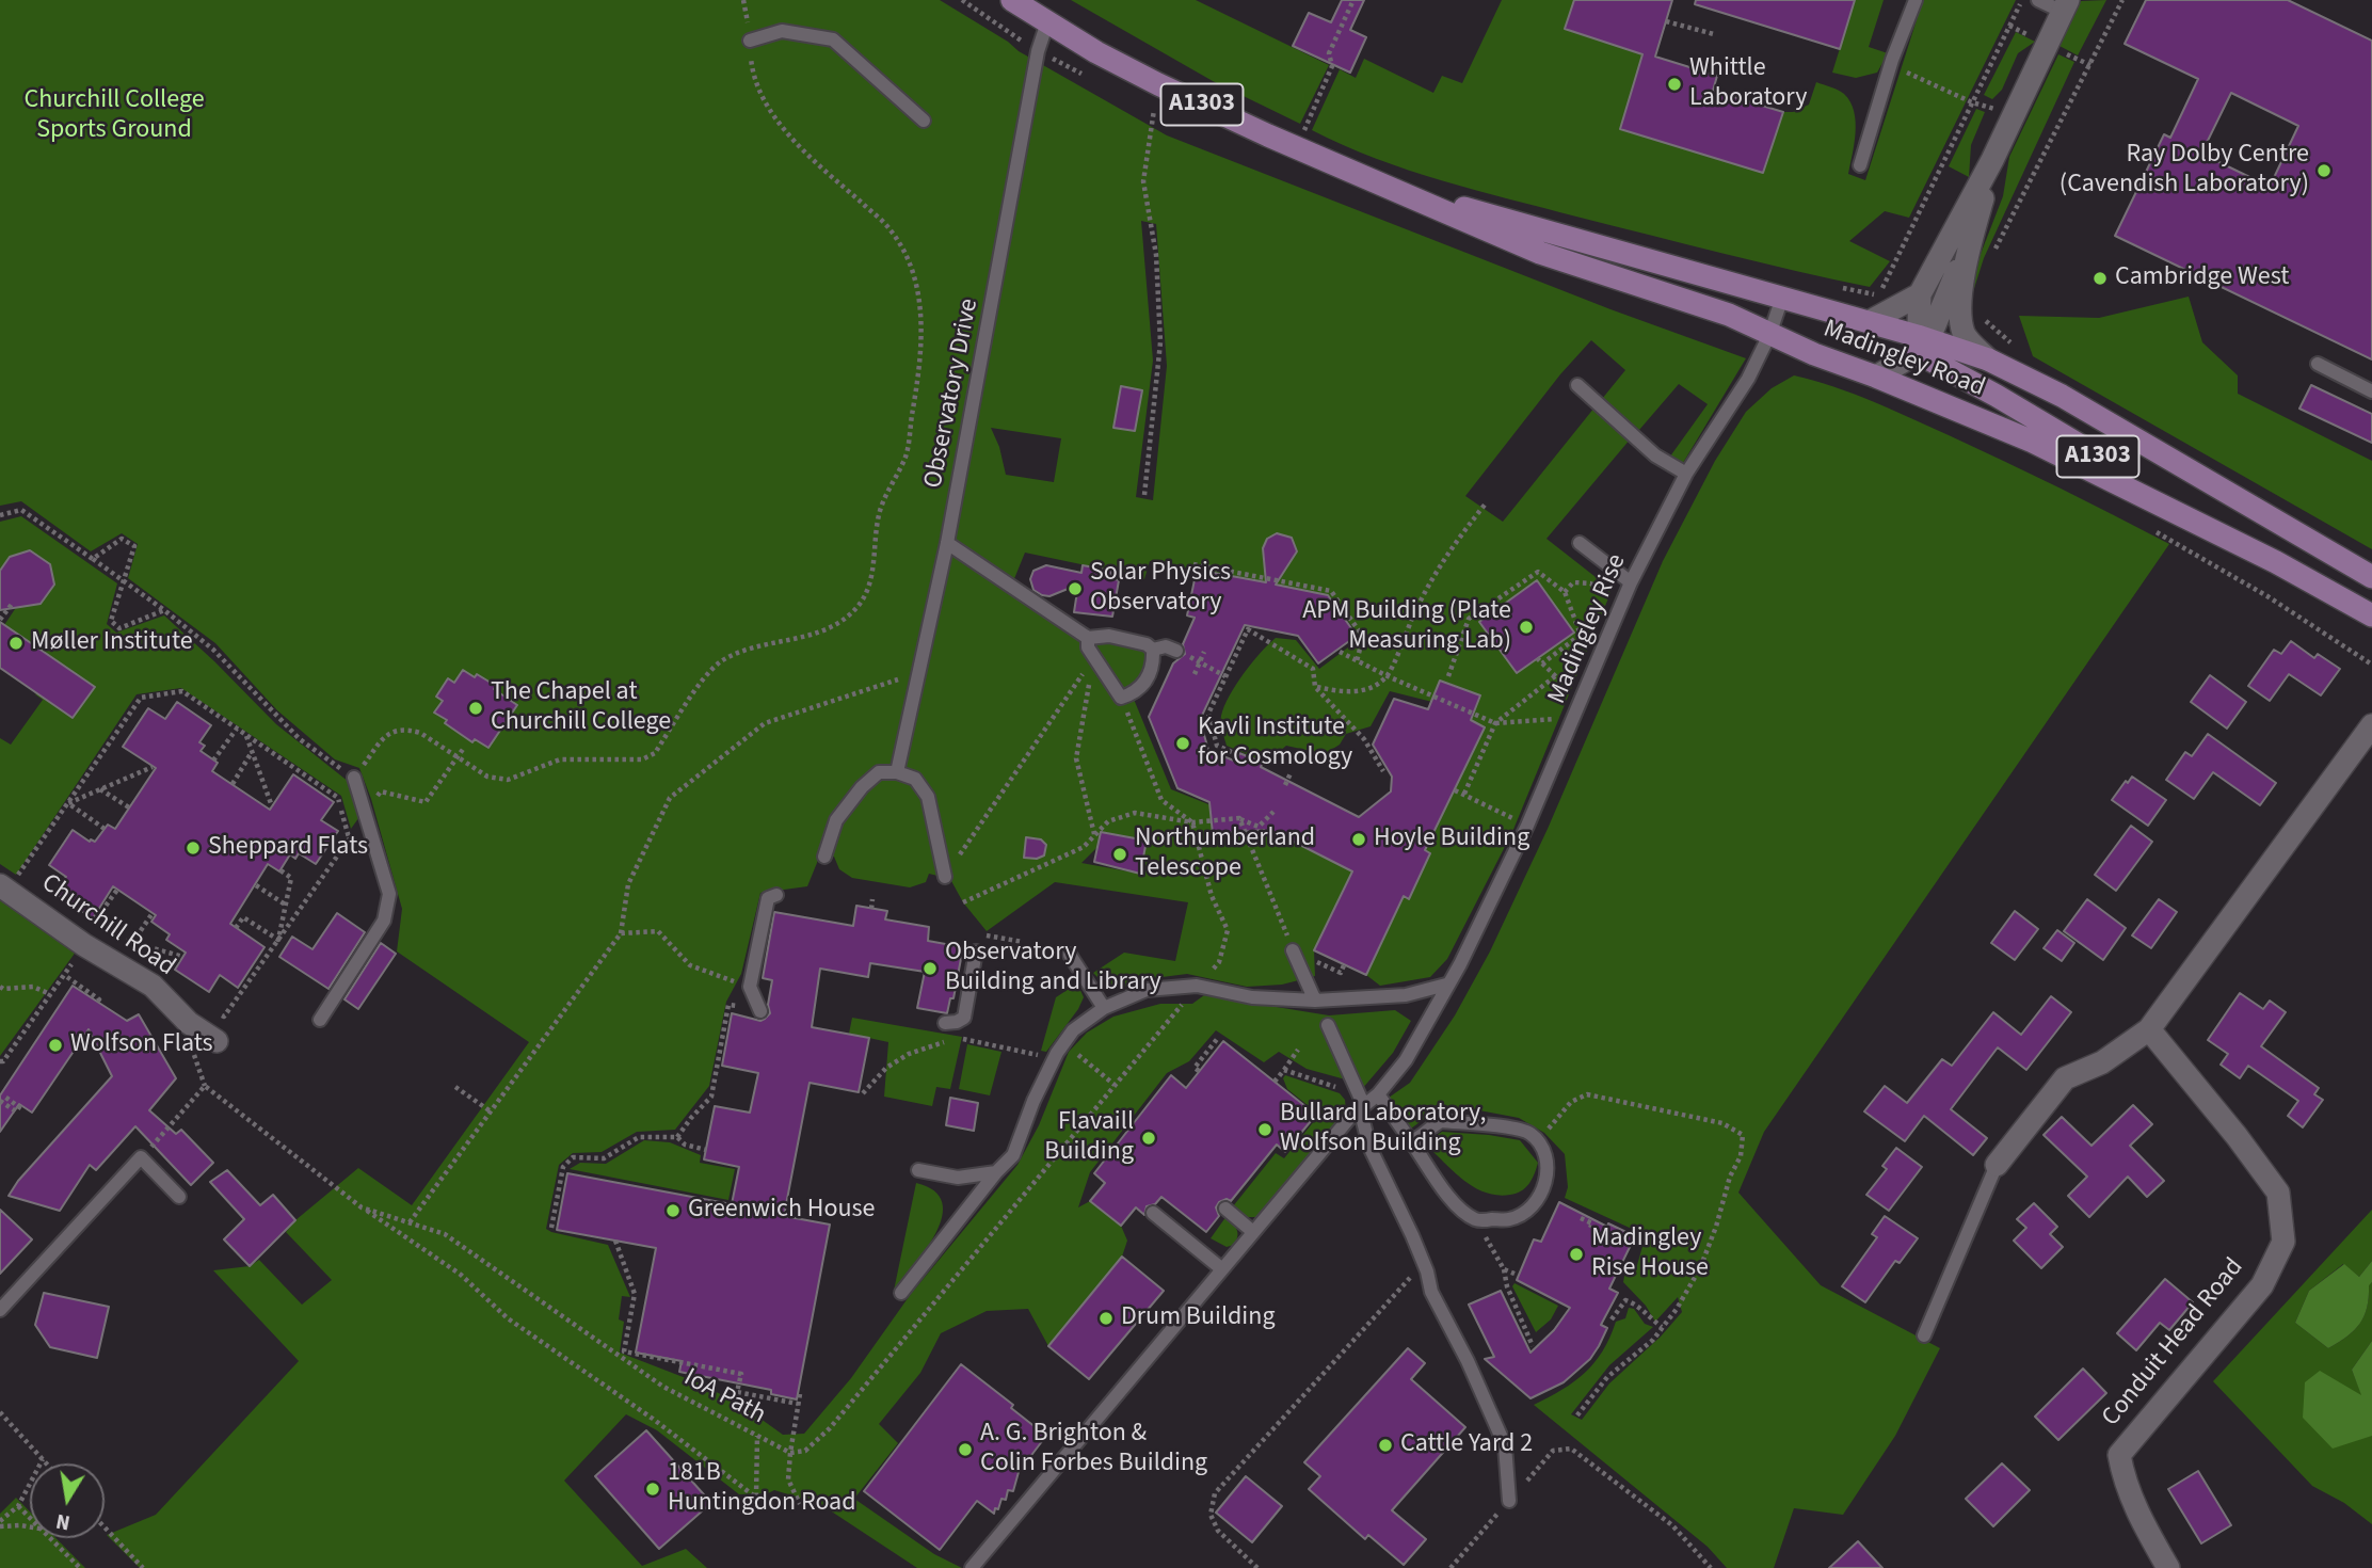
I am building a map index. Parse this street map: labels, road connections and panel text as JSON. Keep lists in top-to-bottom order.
{
  "streets": {
    "main road": ["A1303", "Madingley Road"],
    "street": ["Churchill Road", "Conduit Head Road"],
    "lane": ["Observatory Drive", "Madingley Rise"],
    "path": ["IoA Path"]
  },
  "crossings": [
    ["A1303", "Madingley Road"],
    ["Madingley Road", "Observatory Drive"],
    ["Madingley Road", "Madingley Rise"]
  ],
  "parks": ["Churchill College Sports Ground"],
  "places": [
    "Whittle Laboratory",
    "Ray Dolby Centre (Cavendish Laboratory)",
    "Cambridge West",
    "Solar Physics Observatory",
    "APM Building (Plate Measuring Lab)",
    "Møller Institute",
    "The Chapel at Churchill College",
    "Kavli Institute for Cosmology",
    "Hoyle Building",
    "Sheppard Flats",
    "Northumberland Telescope",
    "Observatory Building and Library",
    "Wolfson Flats",
    "Bullard Laboratory, Wolfson Building",
    "Flavaill Building",
    "Greenwich House",
    "Madingley Rise House",
    "Drum Building",
    "Cattle Yard 2",
    "A. G. Brighton & Colin Forbes Building",
    "181B Huntingdon Road"
  ],
  "north": "bottom"
}
